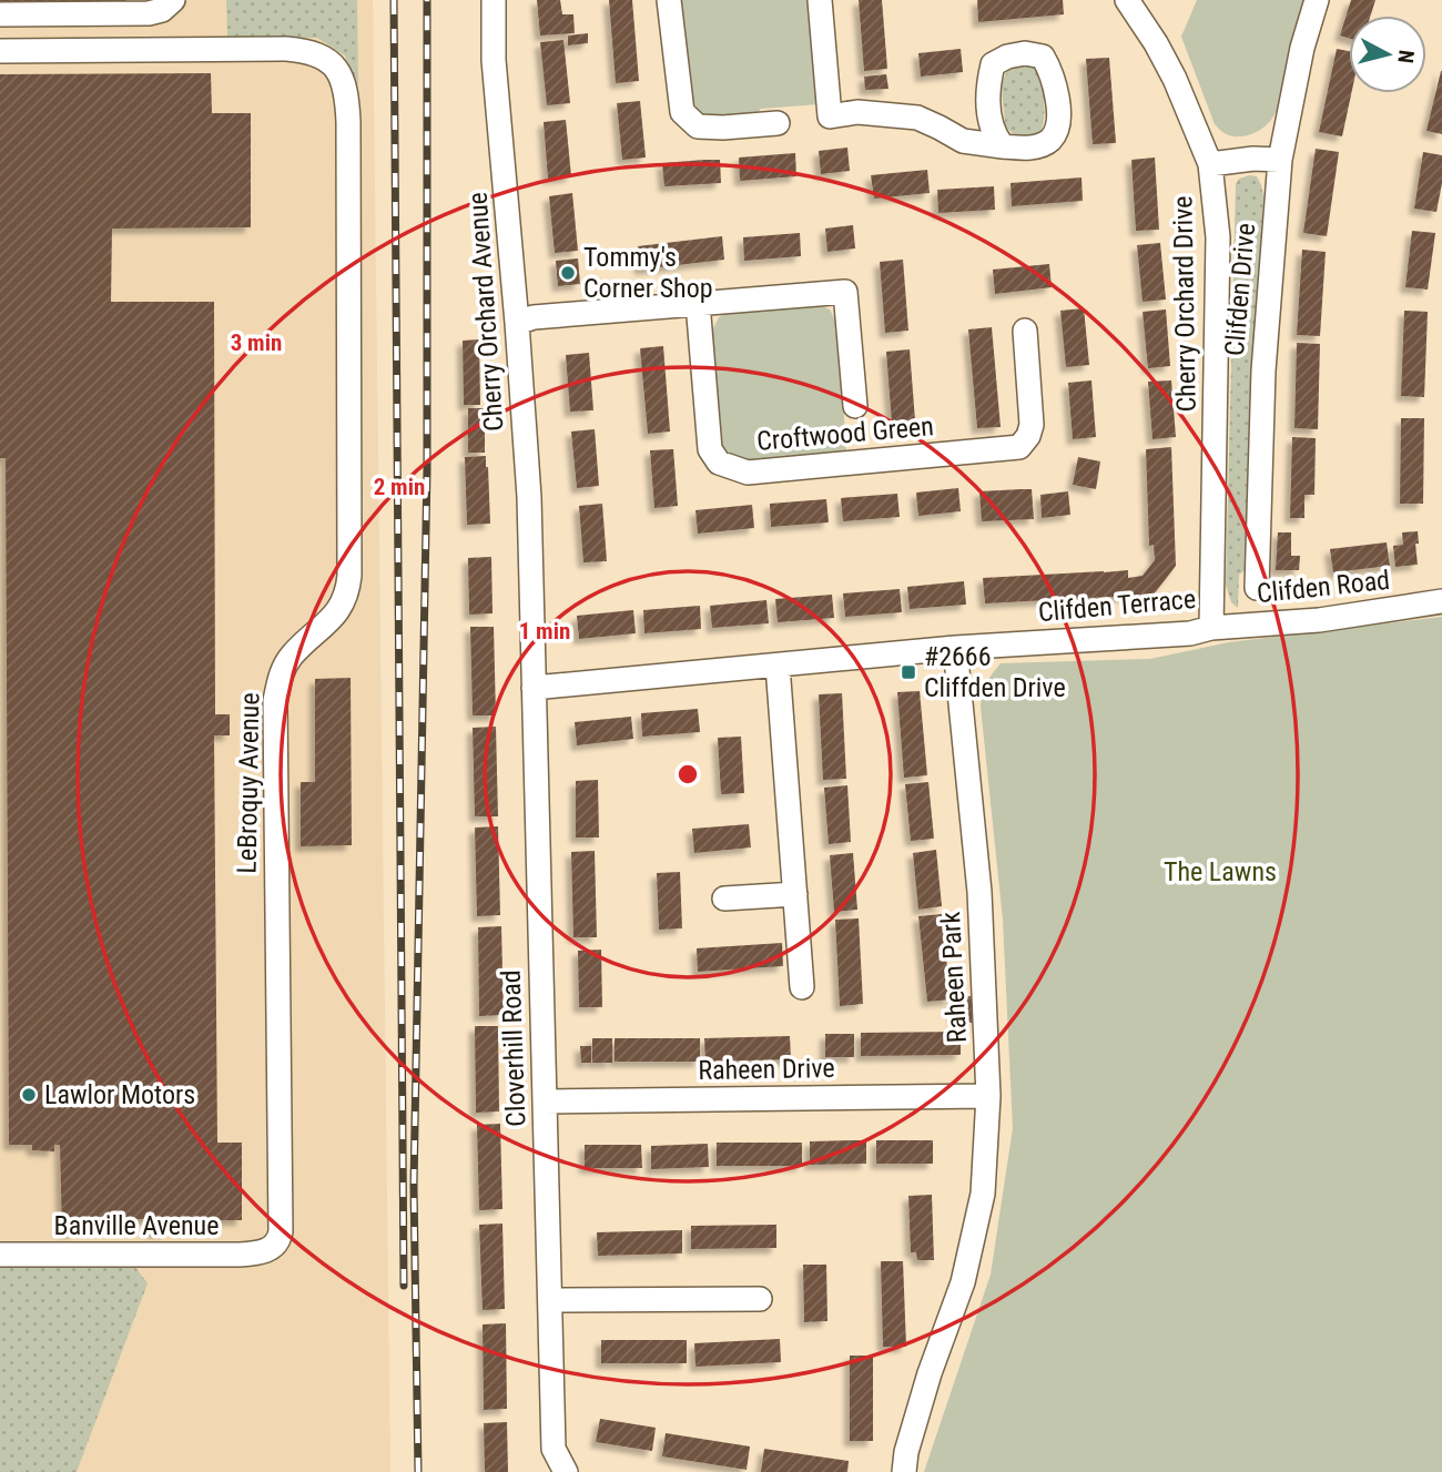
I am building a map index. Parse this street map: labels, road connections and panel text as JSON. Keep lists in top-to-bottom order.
{
  "streets": {
    "street": [
      "Clifden Drive",
      "Cherry Orchard Drive",
      "Cherry Orchard Avenue",
      "Croftwood Green",
      "Clifden Road",
      "Clifden Terrace",
      "LeBroquy Avenue",
      "Raheen Park",
      "Cloverhill Road",
      "Raheen Drive",
      "Banville Avenue"
    ]
  },
  "crossings": [
    ["Cherry Orchard Drive", "Clifden Terrace"],
    ["Cherry Orchard Avenue", "Croftwood Green"],
    ["Cherry Orchard Avenue", "Cloverhill Road"],
    ["Clifden Road", "Clifden Terrace"],
    ["Clifden Terrace", "Raheen Park"],
    ["LeBroquy Avenue", "Banville Avenue"],
    ["Raheen Park", "Raheen Drive"],
    ["Cloverhill Road", "Raheen Drive"]
  ],
  "parks": ["The Lawns"],
  "places": {
    "other": ["Tommy's Corner Shop", "Lawlor Motors"],
    "transit": ["#2666 Cliffden Drive"]
  },
  "north": "right",
  "rings": ["3 min", "2 min", "1 min"]
}
